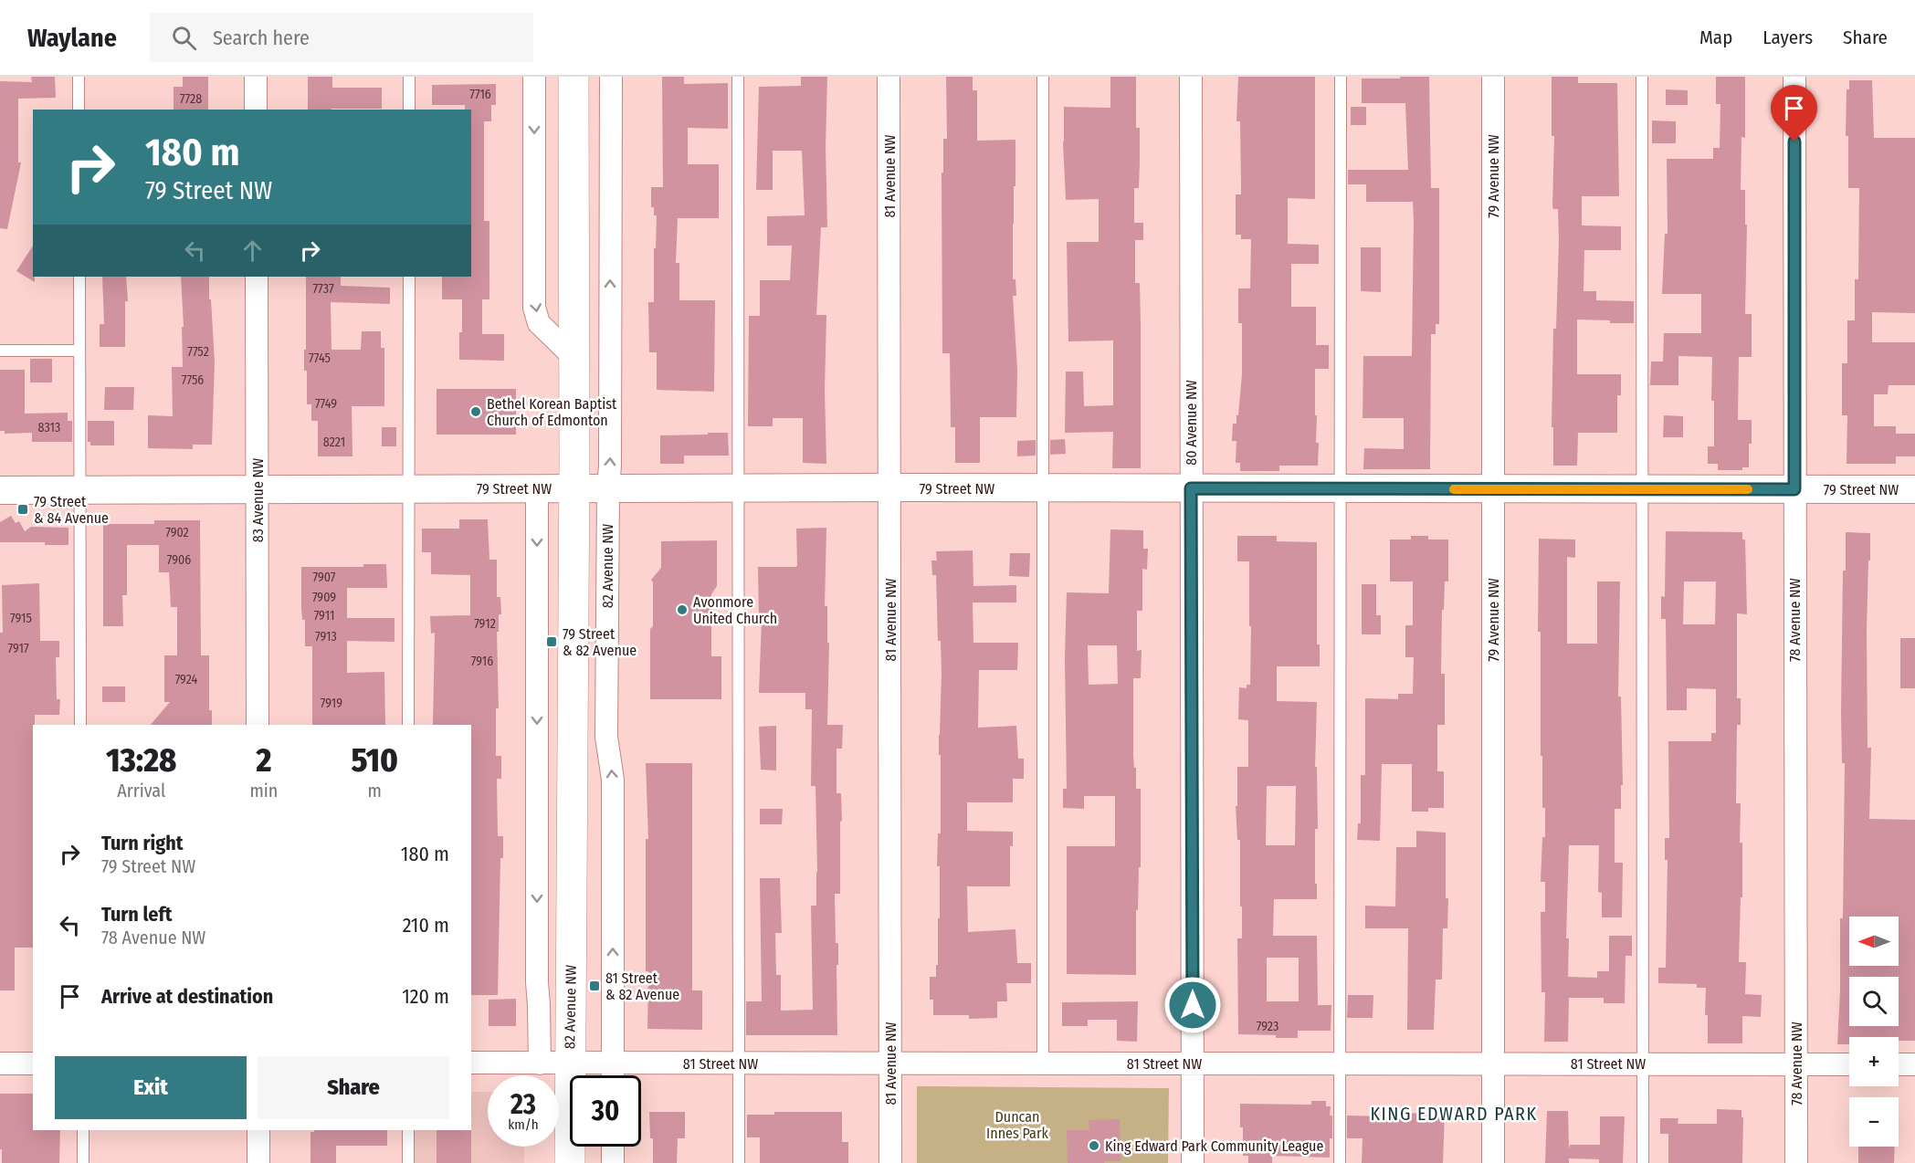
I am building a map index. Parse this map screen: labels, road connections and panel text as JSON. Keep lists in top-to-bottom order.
{
  "streets": {
    "main road": ["82 Avenue NW"],
    "street": [
      "81 Avenue NW",
      "79 Avenue NW",
      "80 Avenue NW",
      "79 Street NW",
      "83 Avenue NW",
      "78 Avenue NW",
      "81 Street NW"
    ]
  },
  "crossings": [
    ["81 Avenue NW", "79 Street NW"],
    ["81 Avenue NW", "81 Street NW"],
    ["79 Avenue NW", "79 Street NW"],
    ["79 Avenue NW", "81 Street NW"],
    ["80 Avenue NW", "79 Street NW"],
    ["80 Avenue NW", "81 Street NW"],
    ["79 Street NW", "83 Avenue NW"],
    ["79 Street NW", "82 Avenue NW"],
    ["79 Street NW", "78 Avenue NW"],
    ["82 Avenue NW", "81 Street NW"],
    ["78 Avenue NW", "81 Street NW"]
  ],
  "districts": ["KING EDWARD PARK"],
  "parks": ["Duncan Innes Park"],
  "places": {
    "other": ["Bethel Korean Baptist Church of Edmonton", "Avonmore United Church", "King Edward Park Community League"],
    "transit": ["79 Street & 84 Avenue", "79 Street & 82 Avenue", "81 Street & 82 Avenue"]
  },
  "house_numbers": [
    "7716",
    "7728",
    "7737",
    "7752",
    "7745",
    "7756",
    "7749",
    "8313",
    "8221",
    "7902",
    "7906",
    "7907",
    "7909",
    "7911",
    "7915",
    "7912",
    "7913",
    "7917",
    "7916",
    "7924",
    "7919",
    "7923"
  ],
  "north": "left",
  "page": {
    "header": "Waylane",
    "search": "Search here",
    "nav": ["Map", "Layers", "Share"],
    "turn": ["180 m", "79 Street NW"],
    "eta": [
      "13:28",
      "Arrival",
      "2",
      "min",
      "510",
      "m"
    ],
    "list": [
      {
        "name": "Turn right",
        "note": "79 Street NW",
        "value": "180 m"
      },
      {
        "name": "Turn left",
        "note": "78 Avenue NW",
        "value": "210 m"
      },
      {
        "name": "Arrive at destination",
        "value": "120 m"
      }
    ],
    "map_buttons": ["+", "−"],
    "buttons": ["Exit", "Share"],
    "speed": "23 km/h",
    "limit": "30"
  }
}
